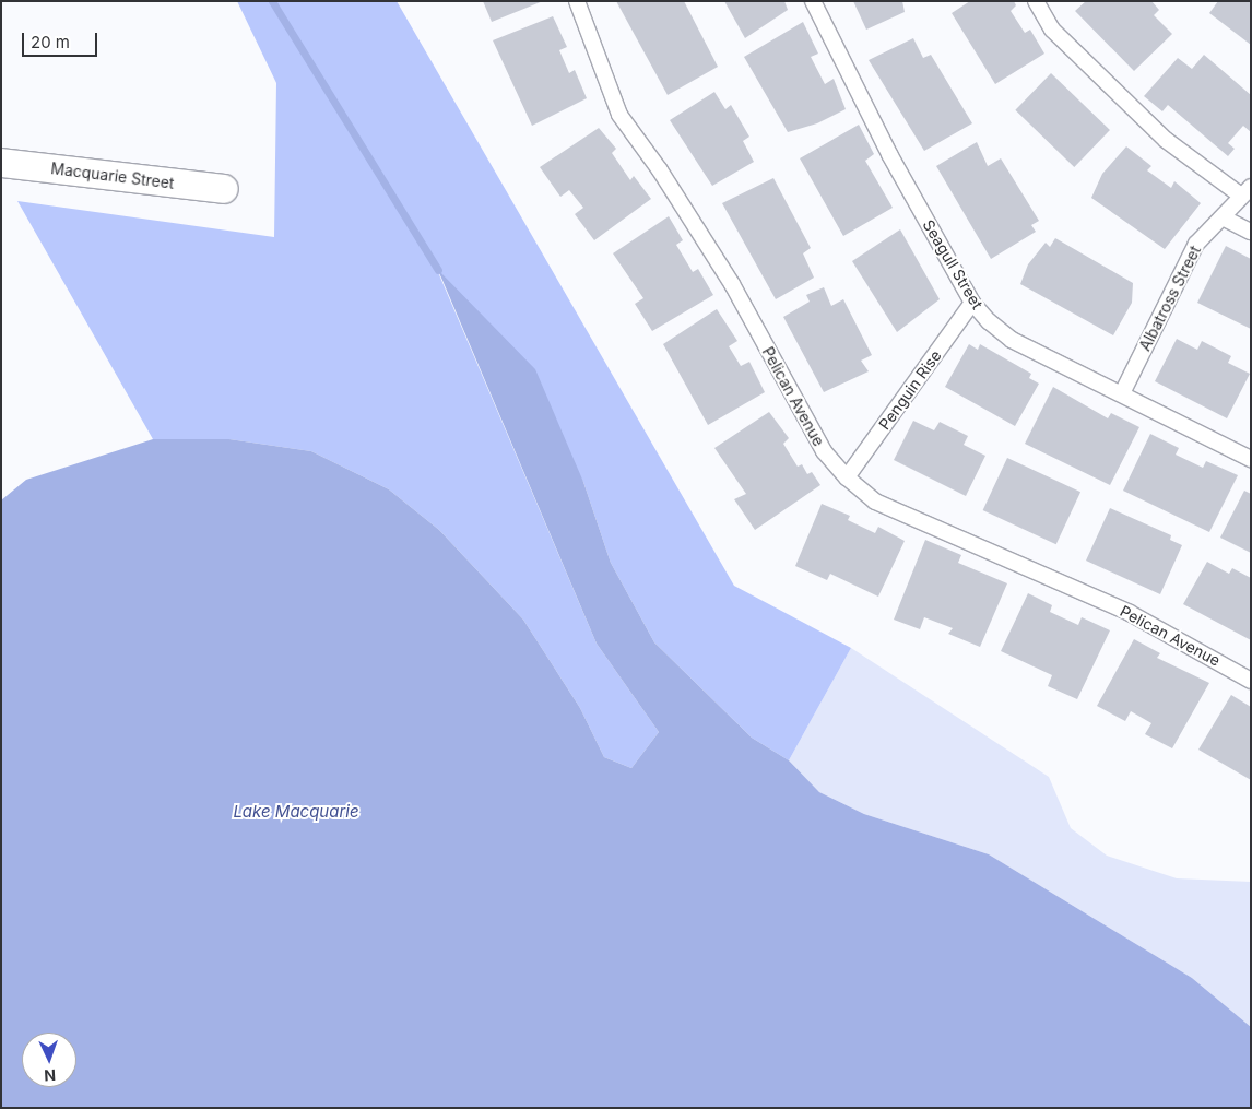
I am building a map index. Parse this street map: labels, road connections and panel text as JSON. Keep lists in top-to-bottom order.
{
  "streets": {
    "street": ["Macquarie Street"],
    "lane": [
      "Seagull Street",
      "Albatross Street",
      "Penguin Rise",
      "Pelican Avenue"
    ]
  },
  "crossings": [
    ["Seagull Street", "Albatross Street"],
    ["Seagull Street", "Penguin Rise"],
    ["Penguin Rise", "Pelican Avenue"]
  ],
  "water": ["Lake Macquarie"],
  "scale_bar": "20 m",
  "north": "bottom"
}
